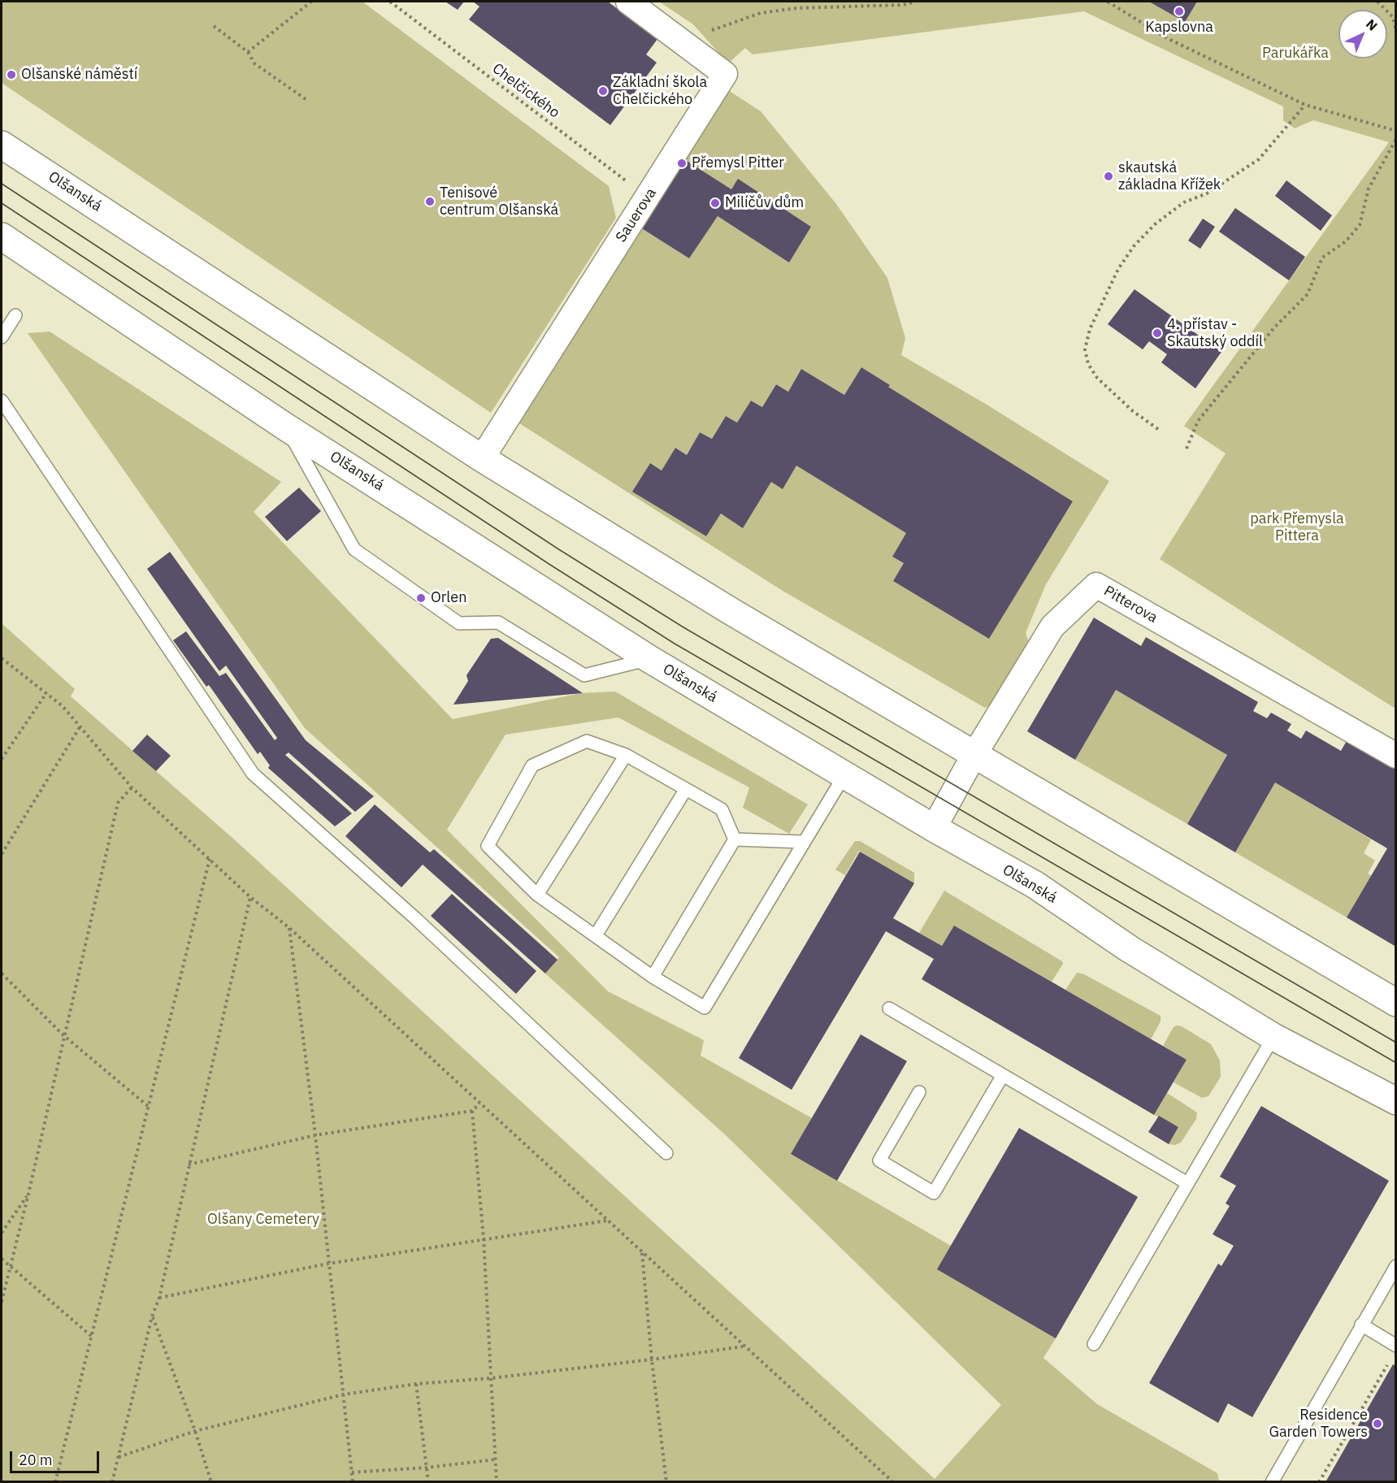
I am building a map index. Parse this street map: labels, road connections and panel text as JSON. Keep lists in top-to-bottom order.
{
  "streets": {
    "street": ["Olšanská", "Sauerova", "Pitterova"],
    "path": ["Chelčického"]
  },
  "crossings": [
    ["Chelčického", "Sauerova"],
    ["Olšanská", "Sauerova"],
    ["Olšanská", "Pitterova"]
  ],
  "parks": ["Parukářka", "park Přemysla Pittera", "Olšany Cemetery"],
  "places": [
    "Kapslovna",
    "Olšanské náměstí",
    "Základní škola Chelčického",
    "Přemysl Pitter",
    "skautská základna Křížek",
    "Tenisové centrum Olšanská",
    "Milíčův dům",
    "4. přístav - Skautský oddíl",
    "Orlen",
    "Residence Garden Towers"
  ],
  "scale_bar": "20 m",
  "north": "top right"
}
